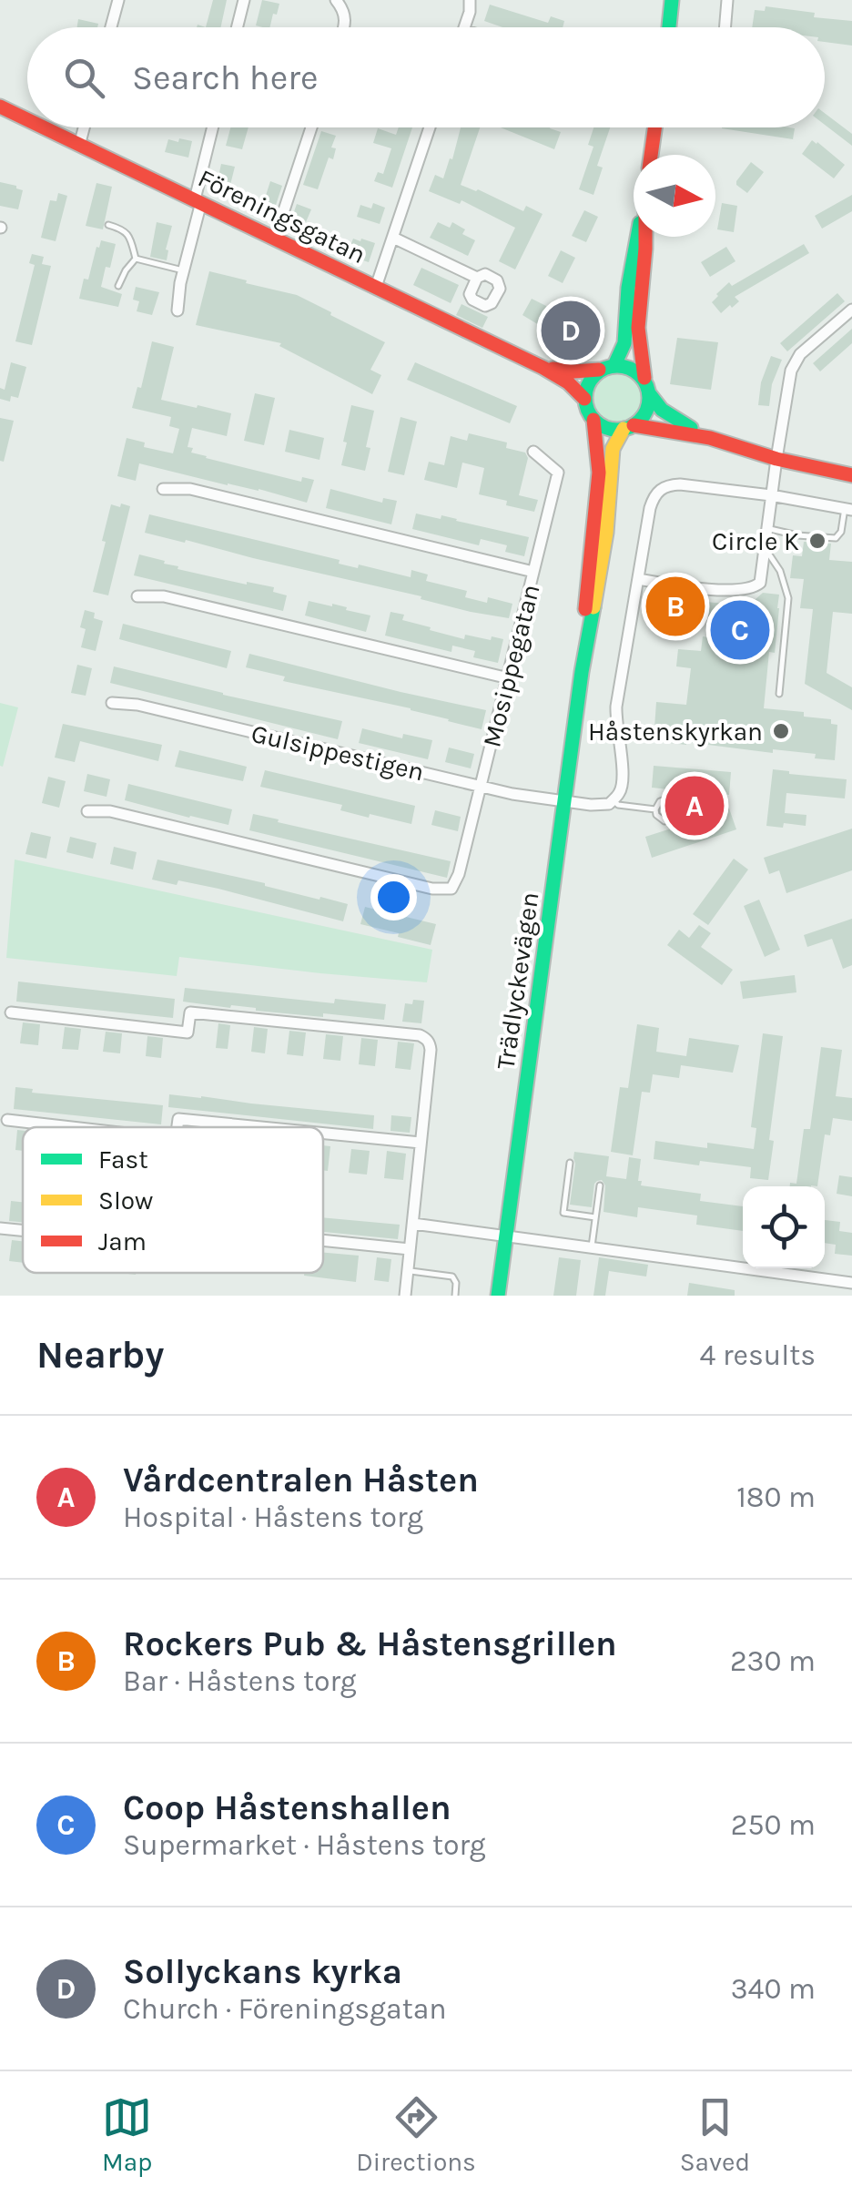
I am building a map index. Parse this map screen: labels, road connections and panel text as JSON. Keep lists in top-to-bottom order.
{
  "streets": {
    "street": [
      "Föreningsgatan",
      "Mosippegatan",
      "Gulsippestigen",
      "Trädlyckevägen"
    ]
  },
  "crossings": [
    ["Föreningsgatan", "Trädlyckevägen"],
    ["Mosippegatan", "Gulsippestigen"],
    ["Gulsippestigen", "Trädlyckevägen"]
  ],
  "places": ["Circle K", "Håstenskyrkan"],
  "legend": ["Fast", "Slow", "Jam"],
  "north": "right",
  "page": {
    "search": "Search here",
    "pins": [
      "D",
      "B",
      "C",
      "A"
    ],
    "heading": ["Nearby", "4 results"],
    "list": [
      {
        "mark": "A",
        "name": "Vårdcentralen Håsten",
        "note": "Hospital · Håstens torg",
        "value": "180 m"
      },
      {
        "mark": "B",
        "name": "Rockers Pub & Håstensgrillen",
        "note": "Bar · Håstens torg",
        "value": "230 m"
      },
      {
        "mark": "C",
        "name": "Coop Håstenshallen",
        "note": "Supermarket · Håstens torg",
        "value": "250 m"
      },
      {
        "mark": "D",
        "name": "Sollyckans kyrka",
        "note": "Church · Föreningsgatan",
        "value": "340 m"
      }
    ],
    "nav": ["Map", "Directions", "Saved"]
  }
}
